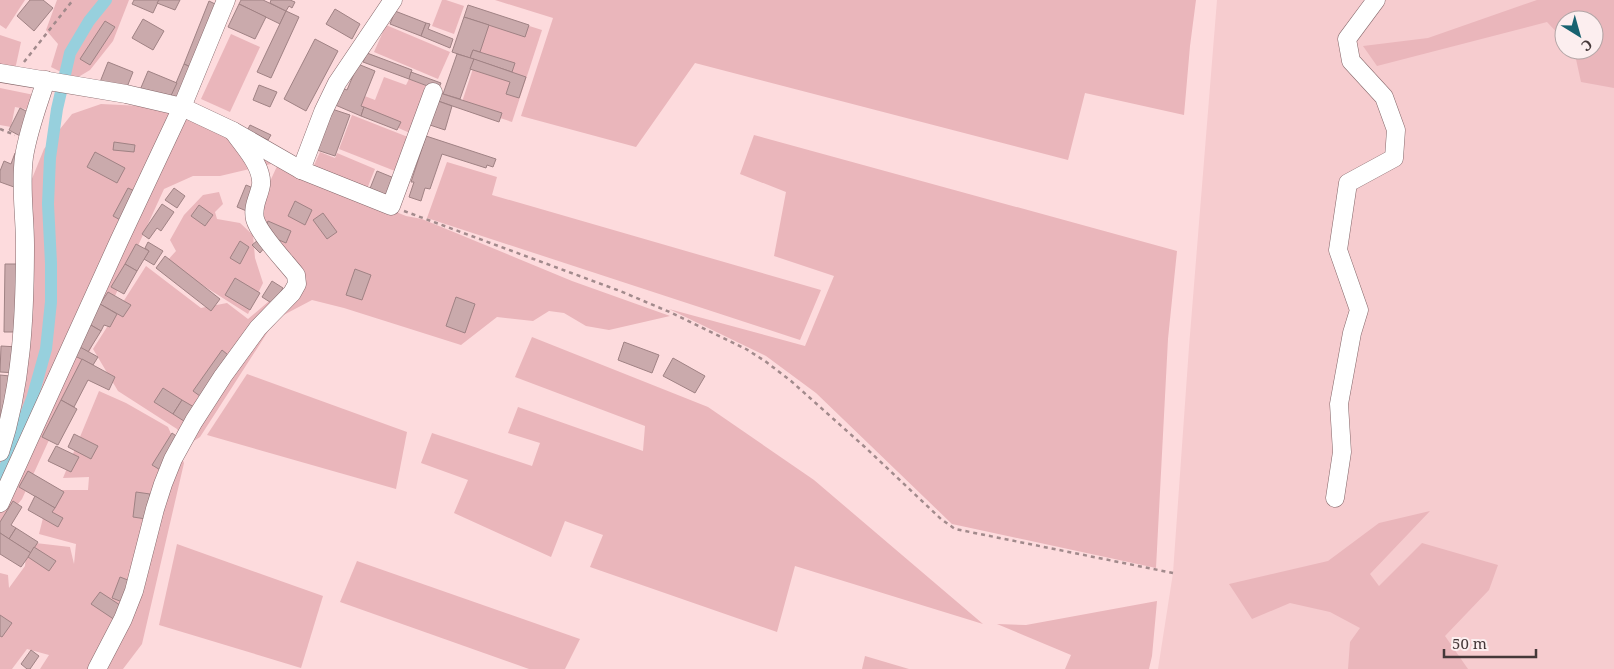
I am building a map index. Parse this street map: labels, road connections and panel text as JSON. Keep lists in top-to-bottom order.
{
  "scale_bar": "50 m",
  "north": "bottom right"
}
